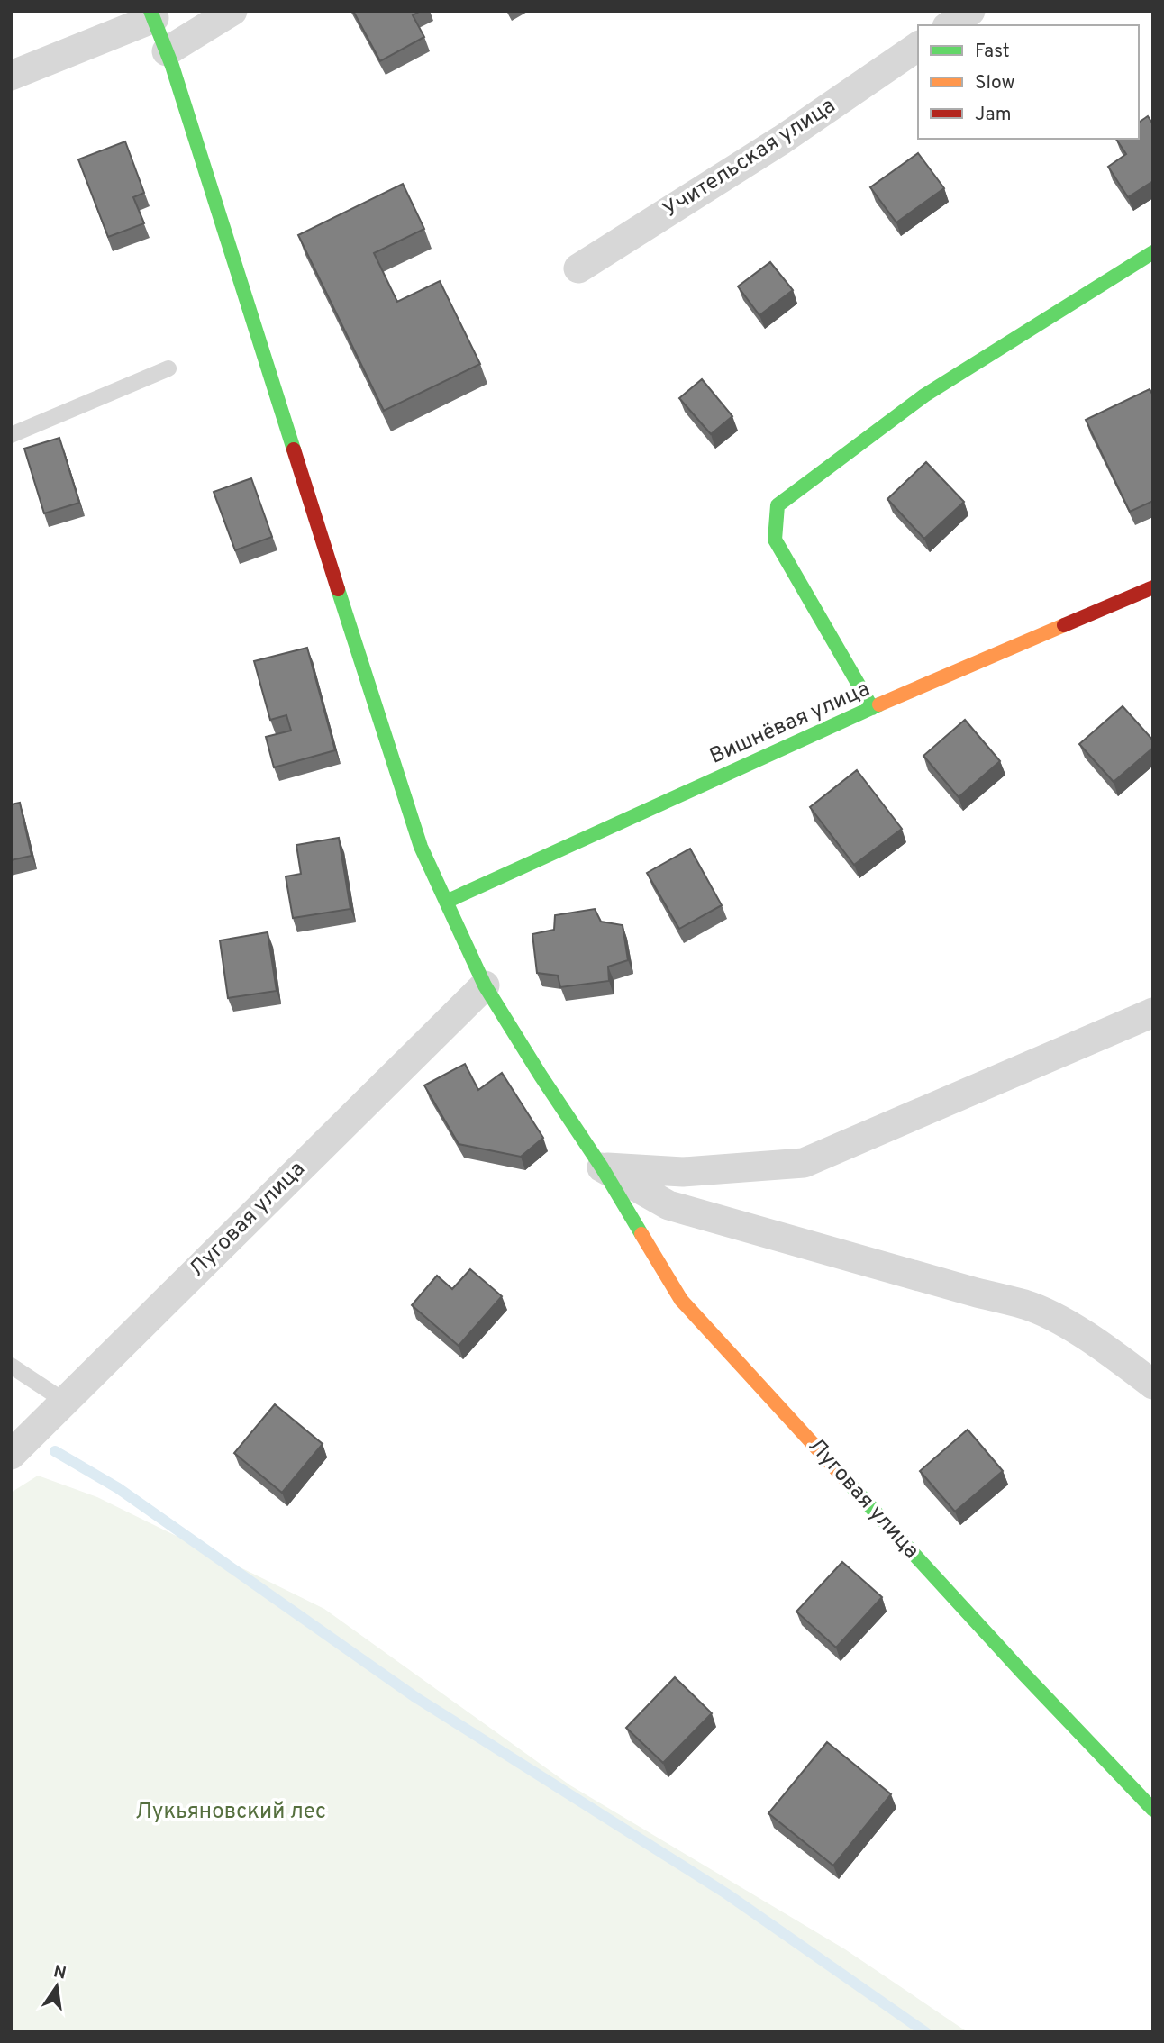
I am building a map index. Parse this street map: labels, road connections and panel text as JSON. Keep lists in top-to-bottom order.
{
  "streets": {
    "street": ["Учительская улица", "Вишнёвая улица", "Луговая улица"]
  },
  "crossings": [
    ["Вишнёвая улица", "Луговая улица"]
  ],
  "parks": ["Лукьяновский лес"],
  "legend": ["Fast", "Slow", "Jam"],
  "north": "top"
}
